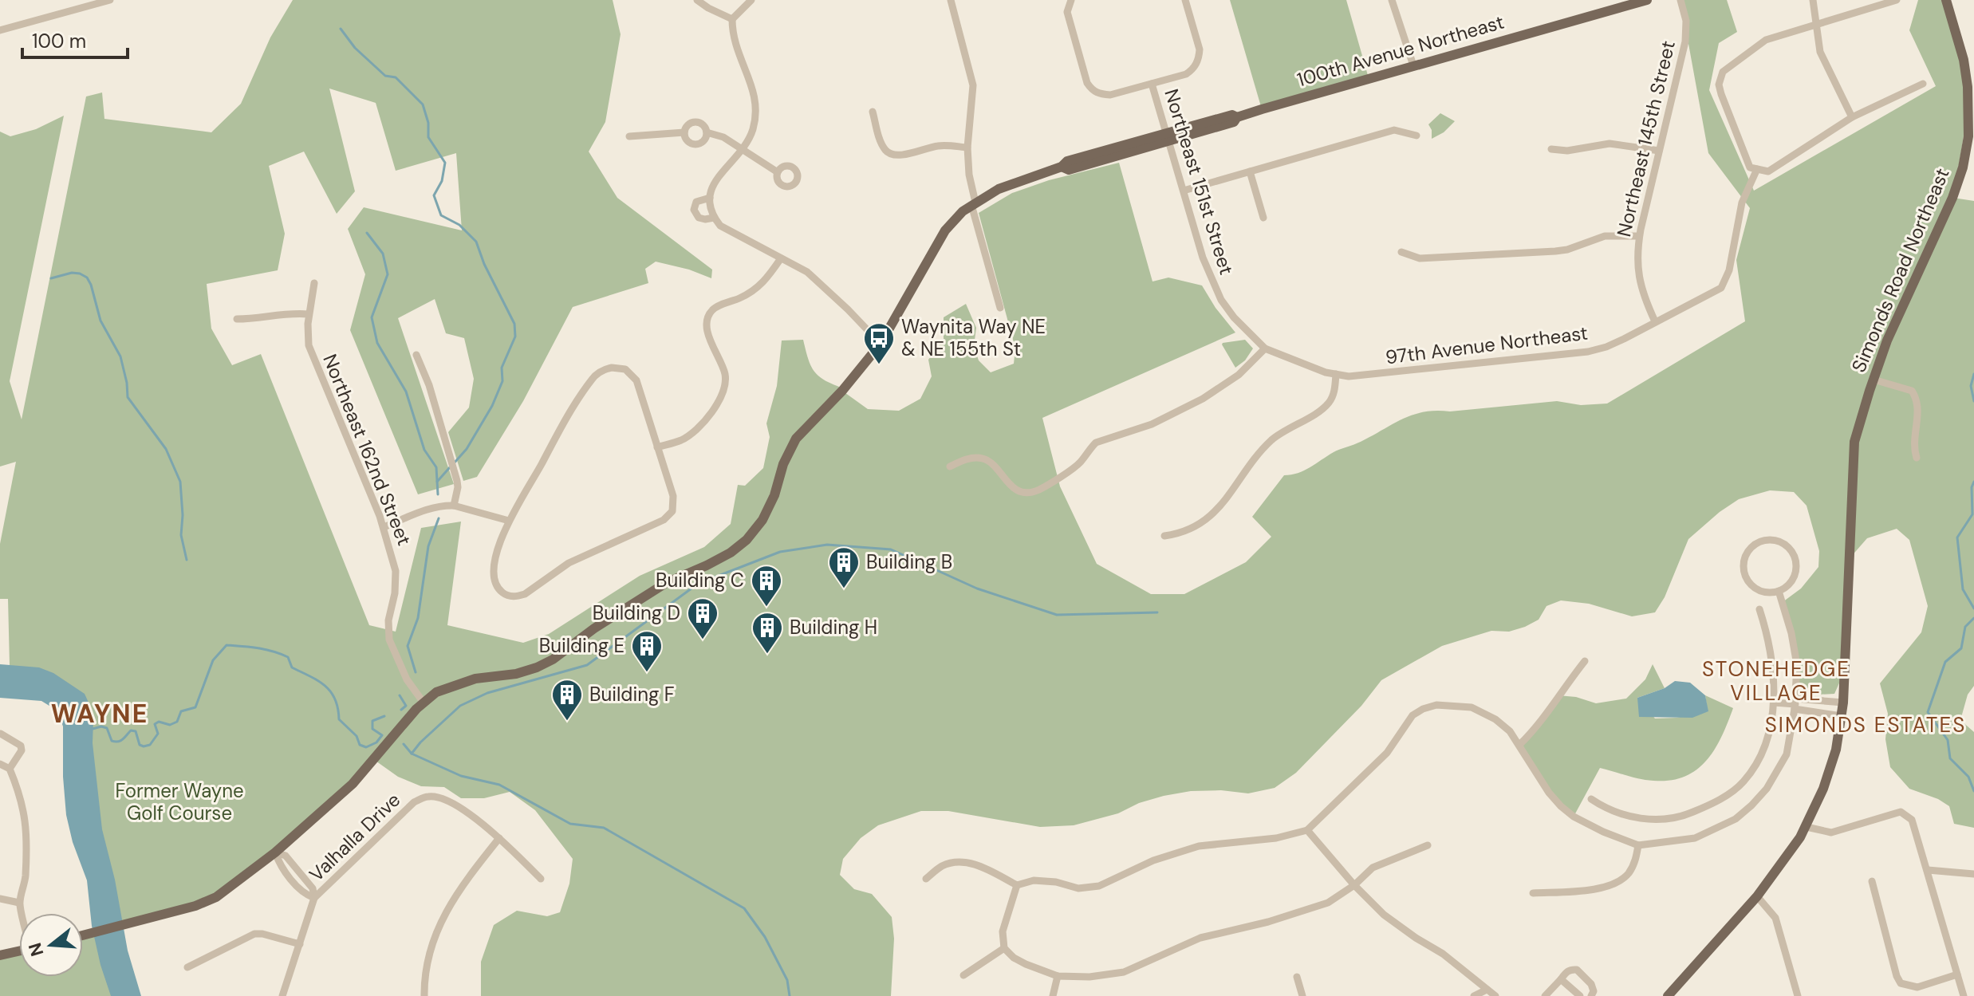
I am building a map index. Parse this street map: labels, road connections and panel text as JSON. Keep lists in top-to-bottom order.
{
  "streets": {
    "main road": ["100th Avenue Northeast", "Simonds Road Northeast"],
    "street": [
      "Northeast 145th Street",
      "Northeast 151st Street",
      "97th Avenue Northeast",
      "Northeast 162nd Street",
      "Valhalla Drive"
    ]
  },
  "crossings": [
    ["100th Avenue Northeast", "Northeast 151st Street"],
    ["100th Avenue Northeast", "Northeast 162nd Street"],
    ["100th Avenue Northeast", "Valhalla Drive"],
    ["Northeast 145th Street", "97th Avenue Northeast"],
    ["Northeast 151st Street", "97th Avenue Northeast"]
  ],
  "districts": ["STONEHEDGE VILLAGE", "WAYNE", "SIMONDS ESTATES"],
  "parks": ["Former Wayne Golf Course"],
  "places": {
    "bus stop": ["Waynita Way NE & NE 155th St"],
    "building": [
      "Building B",
      "Building C",
      "Building D",
      "Building H",
      "Building E",
      "Building F"
    ]
  },
  "scale_bar": "100 m",
  "north": "left"
}
